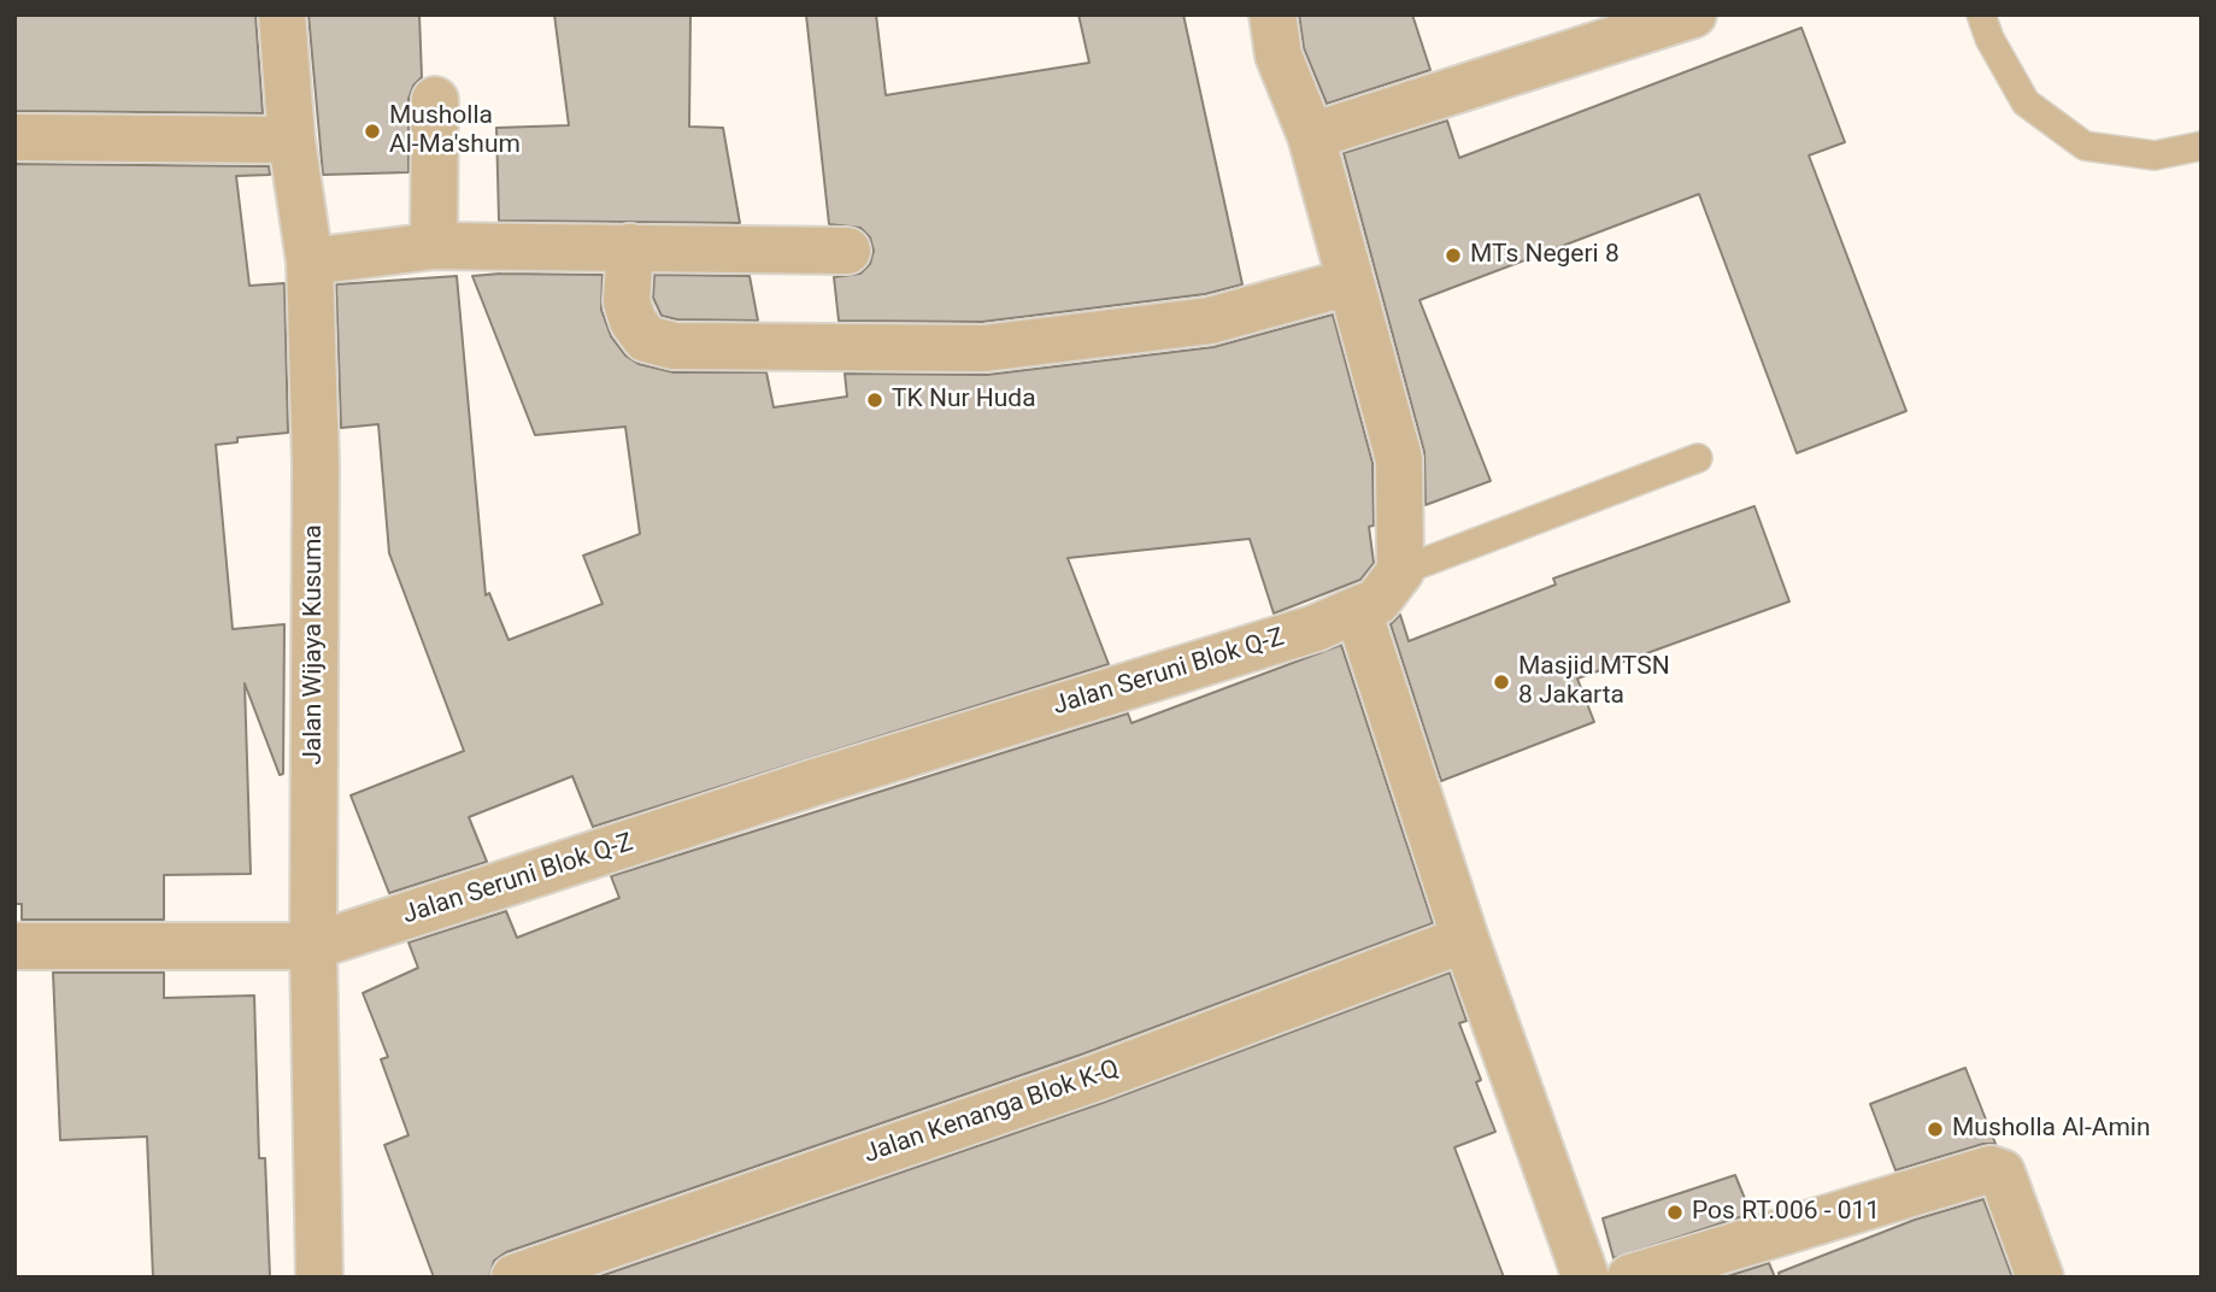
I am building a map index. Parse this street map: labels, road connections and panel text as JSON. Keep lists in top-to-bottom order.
{
  "streets": {
    "street": ["Jalan Wijaya Kusuma", "Jalan Seruni Blok Q-Z", "Jalan Kenanga Blok K-Q"]
  },
  "crossings": [
    ["Jalan Wijaya Kusuma", "Jalan Seruni Blok Q-Z"]
  ],
  "places": [
    "Musholla Al-Ma'shum",
    "MTs Negeri 8",
    "TK Nur Huda",
    "Masjid MTSN 8 Jakarta",
    "Musholla Al-Amin",
    "Pos RT.006 - 011"
  ]
}
